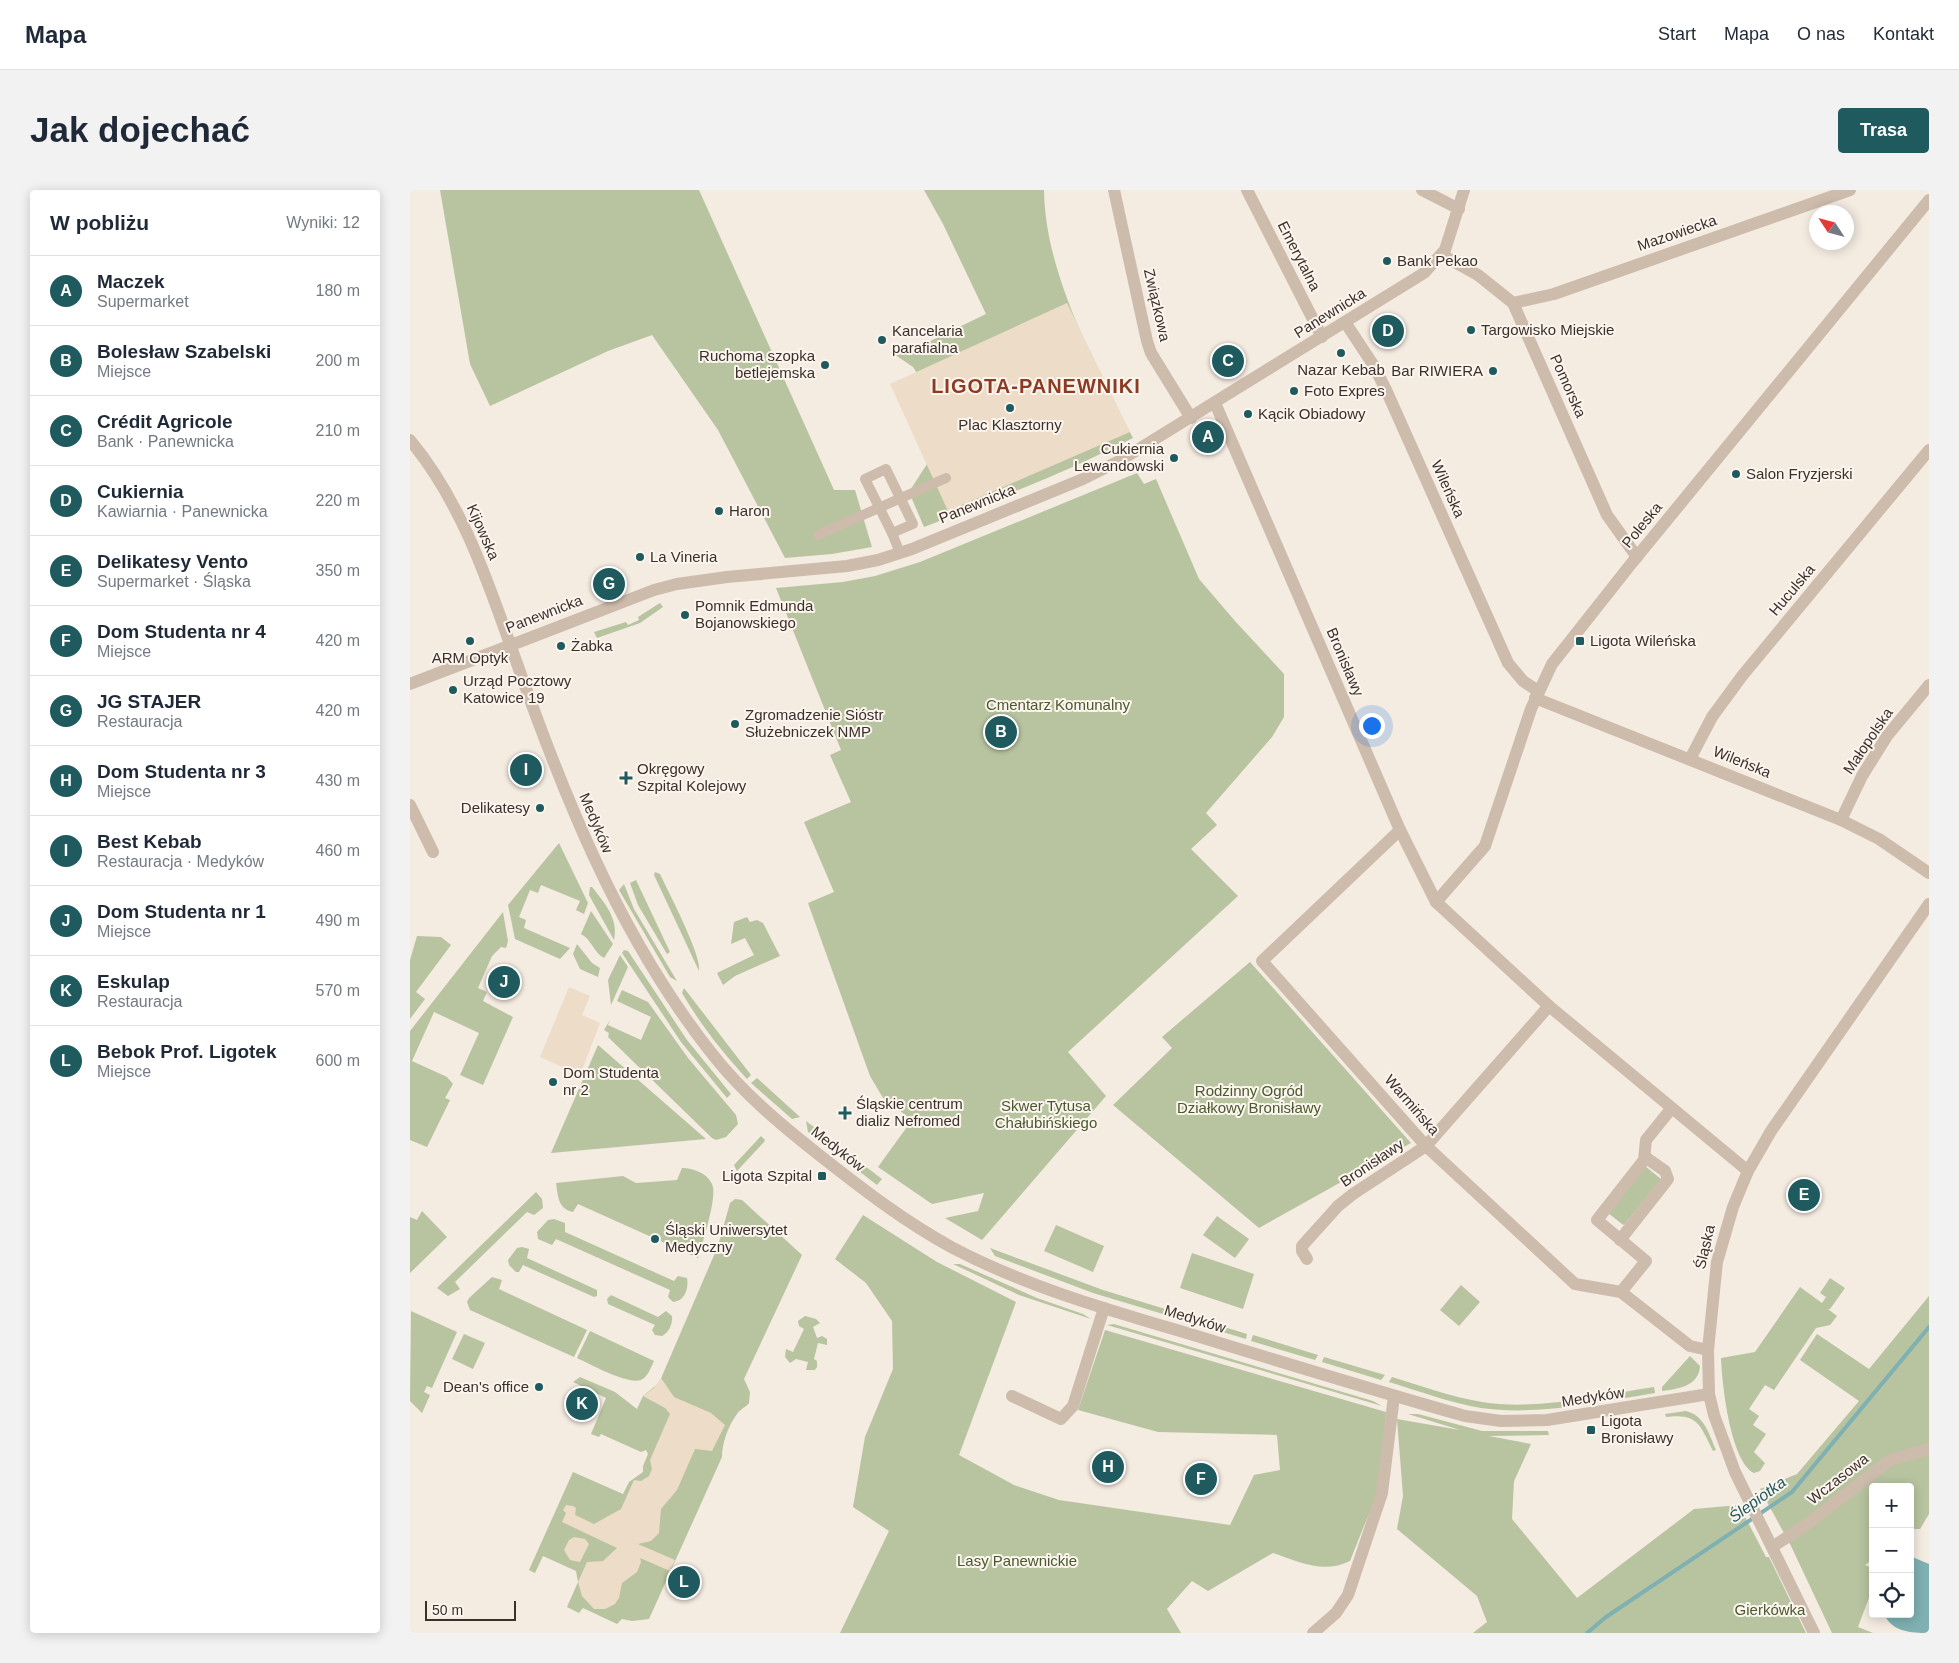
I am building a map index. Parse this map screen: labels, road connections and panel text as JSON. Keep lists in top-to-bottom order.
{
  "streets": {
    "street": [
      "Mazowiecka",
      "Emerytalna",
      "Związkowa",
      "Panewnicka",
      "Pomorska",
      "Wileńska",
      "Poleska",
      "Kijowska",
      "Huculska",
      "Bronisławy",
      "Małopolska",
      "Medyków",
      "Warmińska",
      "Śląska",
      "Wczasowa"
    ]
  },
  "crossings": [
    ["Mazowiecka", "Pomorska"],
    ["Emerytalna", "Panewnicka"],
    ["Związkowa", "Panewnicka"],
    ["Panewnicka", "Pomorska"],
    ["Panewnicka", "Wileńska"],
    ["Panewnicka", "Kijowska"],
    ["Panewnicka", "Bronisławy"],
    ["Panewnicka", "Medyków"],
    ["Pomorska", "Poleska"],
    ["Wileńska", "Poleska"],
    ["Wileńska", "Huculska"],
    ["Wileńska", "Małopolska"],
    ["Poleska", "Bronisławy"],
    ["Kijowska", "Medyków"],
    ["Bronisławy", "Warmińska"],
    ["Bronisławy", "Śląska"],
    ["Medyków", "Śląska"],
    ["Warmińska", "Śląska"],
    ["Śląska", "Wczasowa"]
  ],
  "districts": ["LIGOTA-PANEWNIKI"],
  "water": ["Ślepiotka"],
  "parks": [
    "Cmentarz Komunalny",
    "Rodzinny Ogród Działkowy Bronisławy",
    "Skwer Tytusa Chałubińskiego",
    "Lasy Panewnickie",
    "Gierkówka"
  ],
  "places": {
    "other": [
      "Bank Pekao",
      "Targowisko Miejskie",
      "Kancelaria parafialna",
      "Nazar Kebab",
      "Ruchoma szopka betlejemska",
      "Bar RIWIERA",
      "Foto Expres",
      "Plac Klasztorny",
      "Kącik Obiadowy",
      "Cukiernia Lewandowski",
      "Salon Fryzjerski",
      "Haron",
      "La Vineria",
      "Pomnik Edmunda Bojanowskiego",
      "ARM Optyk",
      "Żabka",
      "Urząd Pocztowy Katowice 19",
      "Zgromadzenie Sióstr Służebniczek NMP",
      "Delikatesy",
      "Dom Studenta nr 2",
      "Śląski Uniwersytet Medyczny",
      "Dean's office"
    ],
    "transit": ["Ligota Wileńska", "Ligota Szpital", "Ligota Bronisławy"],
    "health": ["Okręgowy Szpital Kolejowy", "Śląskie centrum dializ Nefromed"]
  },
  "scale_bar": "50 m",
  "north": "top left",
  "page": {
    "header": "Mapa",
    "nav": [
      "Start",
      "Mapa",
      "O nas",
      "Kontakt"
    ],
    "buttons": "Trasa",
    "title": "Jak dojechać",
    "heading": ["W pobliżu", "Wyniki: 12"],
    "list": [
      {
        "mark": "A",
        "name": "Maczek",
        "note": "Supermarket",
        "value": "180 m"
      },
      {
        "mark": "B",
        "name": "Bolesław Szabelski",
        "note": "Miejsce",
        "value": "200 m"
      },
      {
        "mark": "C",
        "name": "Crédit Agricole",
        "note": "Bank · Panewnicka",
        "value": "210 m"
      },
      {
        "mark": "D",
        "name": "Cukiernia",
        "note": "Kawiarnia · Panewnicka",
        "value": "220 m"
      },
      {
        "mark": "E",
        "name": "Delikatesy Vento",
        "note": "Supermarket · Śląska",
        "value": "350 m"
      },
      {
        "mark": "F",
        "name": "Dom Studenta nr 4",
        "note": "Miejsce",
        "value": "420 m"
      },
      {
        "mark": "G",
        "name": "JG STAJER",
        "note": "Restauracja",
        "value": "420 m"
      },
      {
        "mark": "H",
        "name": "Dom Studenta nr 3",
        "note": "Miejsce",
        "value": "430 m"
      },
      {
        "mark": "I",
        "name": "Best Kebab",
        "note": "Restauracja · Medyków",
        "value": "460 m"
      },
      {
        "mark": "J",
        "name": "Dom Studenta nr 1",
        "note": "Miejsce",
        "value": "490 m"
      },
      {
        "mark": "K",
        "name": "Eskulap",
        "note": "Restauracja",
        "value": "570 m"
      },
      {
        "mark": "L",
        "name": "Bebok Prof. Ligotek",
        "note": "Miejsce",
        "value": "600 m"
      }
    ],
    "pins": [
      "D",
      "C",
      "A",
      "G",
      "B",
      "I",
      "J",
      "E",
      "K",
      "H",
      "F",
      "L"
    ],
    "map_buttons": ["+", "−"],
    "scale": "50 m"
  }
}
